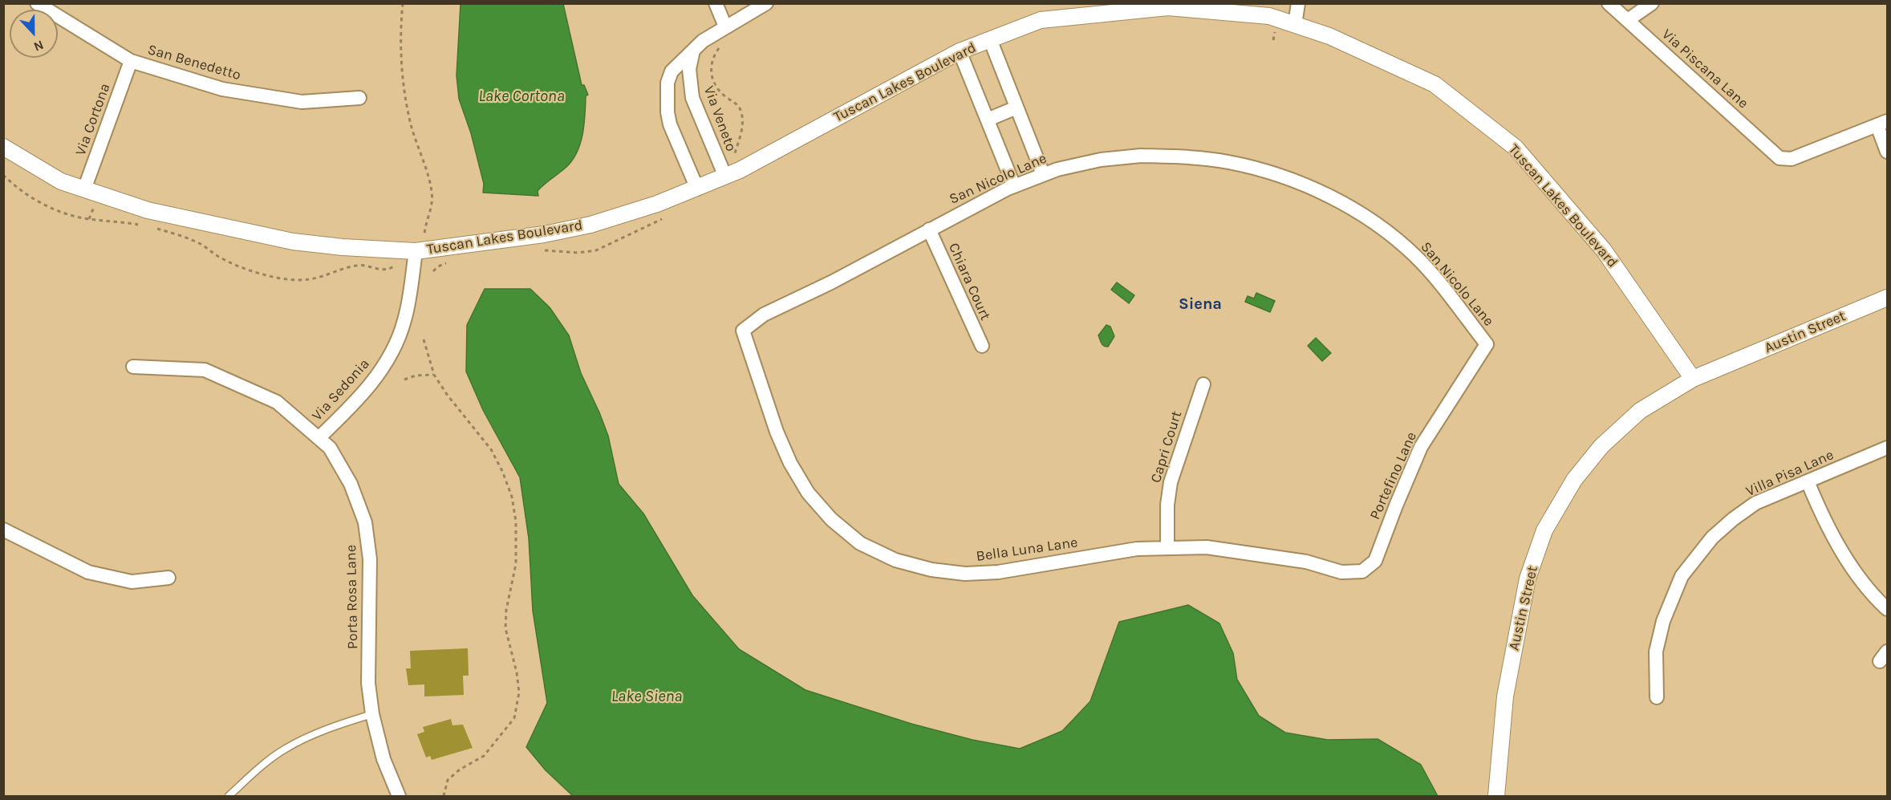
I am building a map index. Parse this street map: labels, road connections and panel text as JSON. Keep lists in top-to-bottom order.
{
  "streets": {
    "street": [
      "San Benedetto",
      "Via Piscana Lane",
      "Tuscan Lakes Boulevard",
      "Via Veneto",
      "Via Cortona",
      "San Nicolo Lane",
      "Chiara Court",
      "Austin Street",
      "Via Sedonia",
      "Capri Court",
      "Villa Pisa Lane",
      "Portefino Lane",
      "Bella Luna Lane",
      "Porta Rosa Lane"
    ]
  },
  "crossings": [
    ["San Benedetto", "Via Cortona"],
    ["Tuscan Lakes Boulevard", "Via Veneto"],
    ["Tuscan Lakes Boulevard", "Via Cortona"],
    ["Tuscan Lakes Boulevard", "Austin Street"],
    ["Tuscan Lakes Boulevard", "Via Sedonia"],
    ["San Nicolo Lane", "Chiara Court"],
    ["San Nicolo Lane", "Portefino Lane"],
    ["San Nicolo Lane", "Bella Luna Lane"],
    ["Via Sedonia", "Porta Rosa Lane"],
    ["Capri Court", "Bella Luna Lane"],
    ["Portefino Lane", "Bella Luna Lane"]
  ],
  "districts": ["Siena"],
  "water": ["Lake Cortona", "Lake Siena"],
  "north": "bottom"
}
